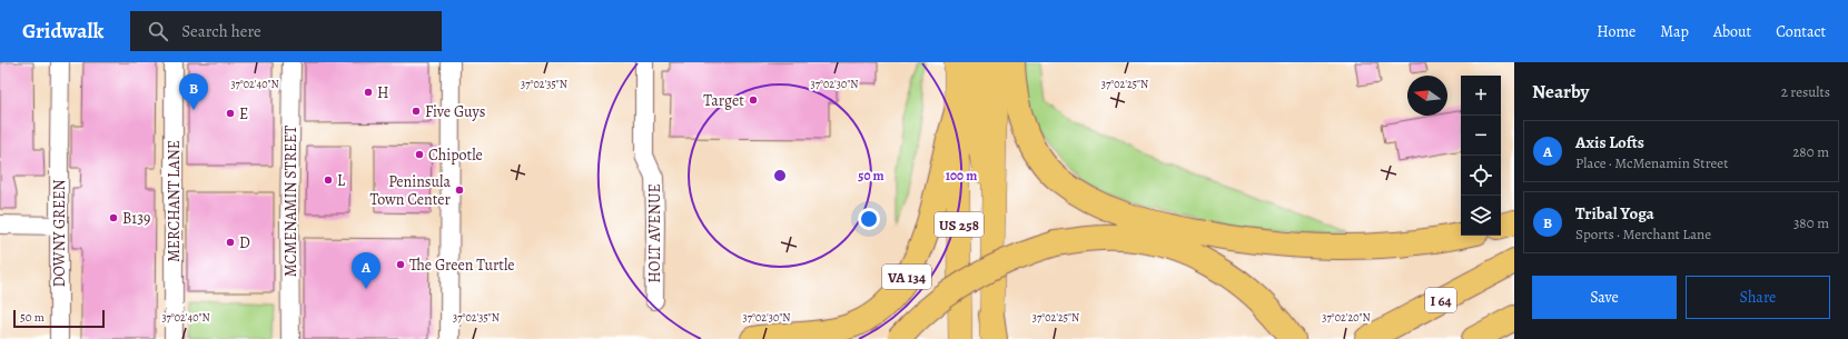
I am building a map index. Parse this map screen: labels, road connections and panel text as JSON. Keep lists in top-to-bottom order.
{
  "streets": {
    "highway": ["VA 134", "I 64"],
    "main road": ["US 258"],
    "street": [
      "MERCHANT LANE",
      "MCMENAMIN STREET",
      "DOWNY GREEN",
      "HOLT AVENUE"
    ]
  },
  "crossings": [
    ["US 258", "VA 134"]
  ],
  "places": [
    "H",
    "Target",
    "Five Guys",
    "E",
    "Chipotle",
    "L",
    "Peninsula Town Center",
    "B139",
    "D",
    "The Green Turtle"
  ],
  "scale_bar": "50 m",
  "north": "left",
  "page": {
    "header": "Gridwalk",
    "search": "Search here",
    "nav": [
      "Home",
      "Map",
      "About",
      "Contact"
    ],
    "heading": ["Nearby", "2 results"],
    "pins": ["B", "A"],
    "map_buttons": ["+", "−"],
    "list": [
      {
        "mark": "A",
        "name": "Axis Lofts",
        "note": "Place · McMenamin Street",
        "value": "280 m"
      },
      {
        "mark": "B",
        "name": "Tribal Yoga",
        "note": "Sports · Merchant Lane",
        "value": "380 m"
      }
    ],
    "buttons": ["Save", "Share"],
    "scale": "50 m"
  },
  "coordinates": [
    "37°02'40\"N",
    "37°02'35\"N",
    "37°02'30\"N",
    "37°02'25\"N",
    "37°02'20\"N"
  ],
  "rings": ["50 m", "100 m"]
}
